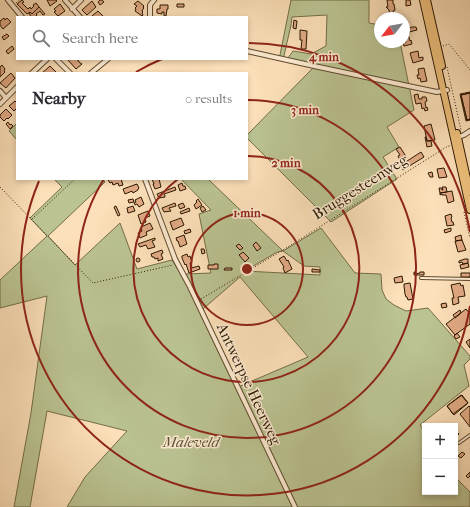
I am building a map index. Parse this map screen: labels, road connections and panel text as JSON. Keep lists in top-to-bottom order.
{
  "streets": {
    "street": ["Antwerpse Heerweg"],
    "path": ["Bruggesteenweg"]
  },
  "crossings": [
    ["Bruggesteenweg", "Antwerpse Heerweg"]
  ],
  "parks": ["Maleveld"],
  "north": "bottom left",
  "page": {
    "search": "Search here",
    "heading": ["Nearby", "0 results"],
    "map_buttons": ["+", "−"]
  },
  "rings": [
    "4 min",
    "3 min",
    "2 min",
    "1 min"
  ]
}
